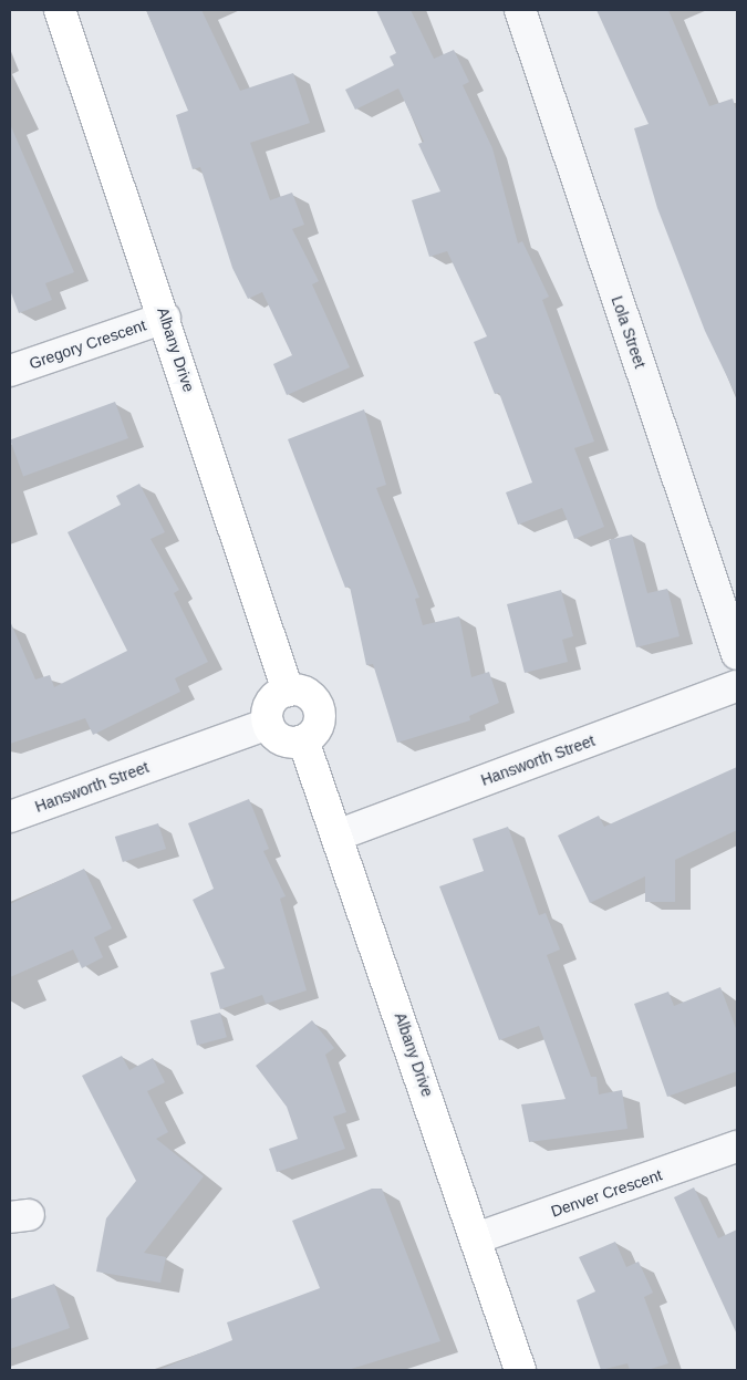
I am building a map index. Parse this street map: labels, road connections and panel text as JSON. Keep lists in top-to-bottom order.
{
  "streets": {
    "street": [
      "Lola Street",
      "Gregory Crescent",
      "Albany Drive",
      "Hansworth Street",
      "Denver Crescent"
    ]
  },
  "crossings": [
    ["Gregory Crescent", "Albany Drive"],
    ["Albany Drive", "Hansworth Street"],
    ["Albany Drive", "Denver Crescent"]
  ]
}
